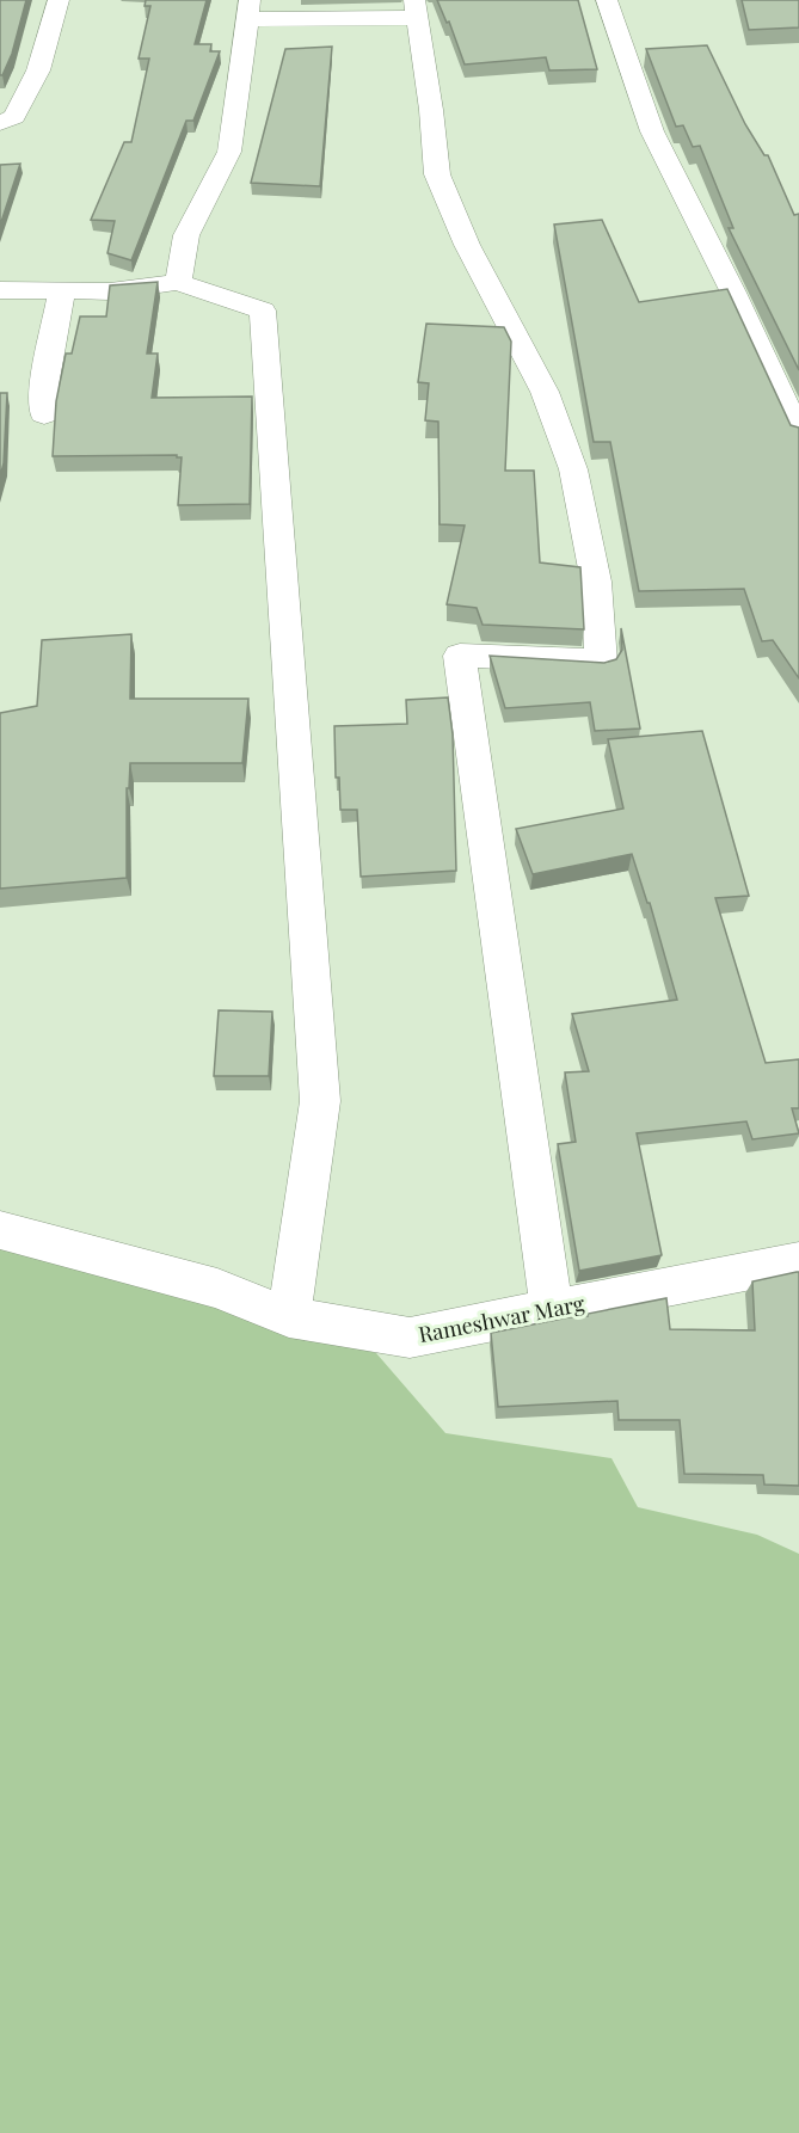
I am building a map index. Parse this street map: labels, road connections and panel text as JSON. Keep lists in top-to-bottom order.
{
  "streets": {
    "street": ["Rameshwar Marg"]
  }
}
